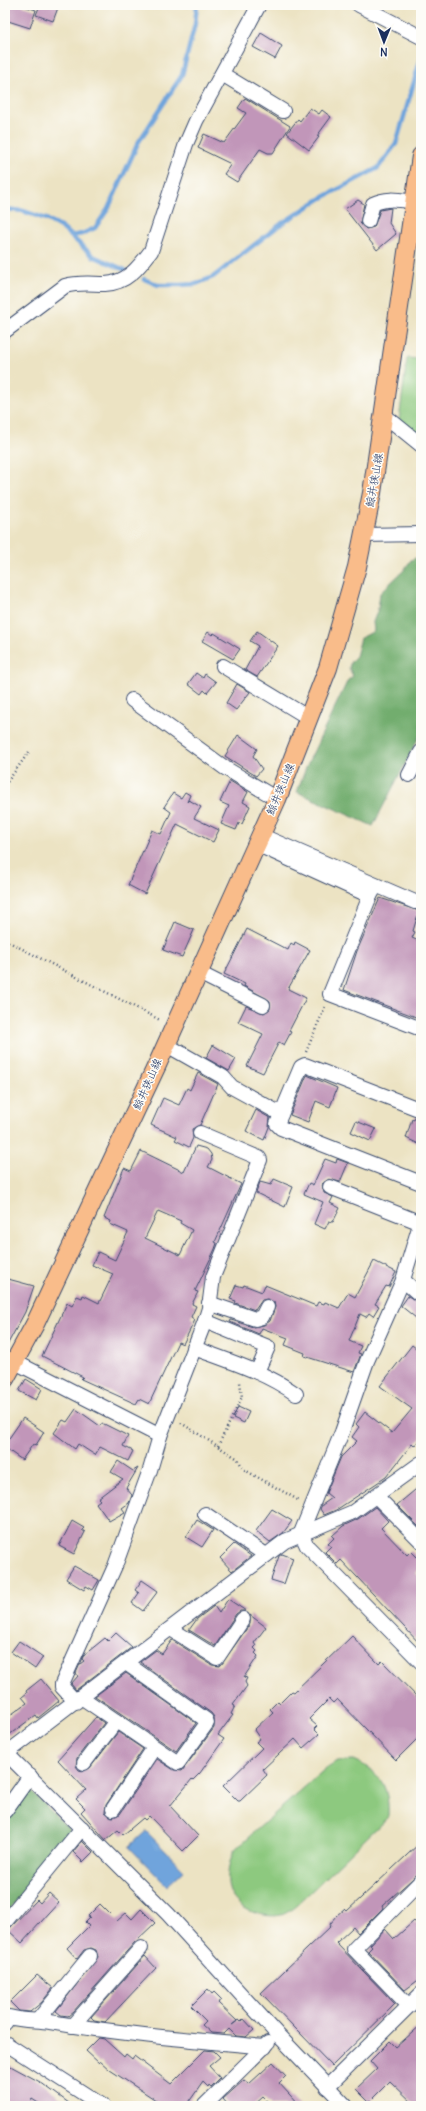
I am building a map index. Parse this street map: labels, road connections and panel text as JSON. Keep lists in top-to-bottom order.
{
  "streets": {
    "main road": ["鯨井狭山線"]
  },
  "north": "bottom"
}
